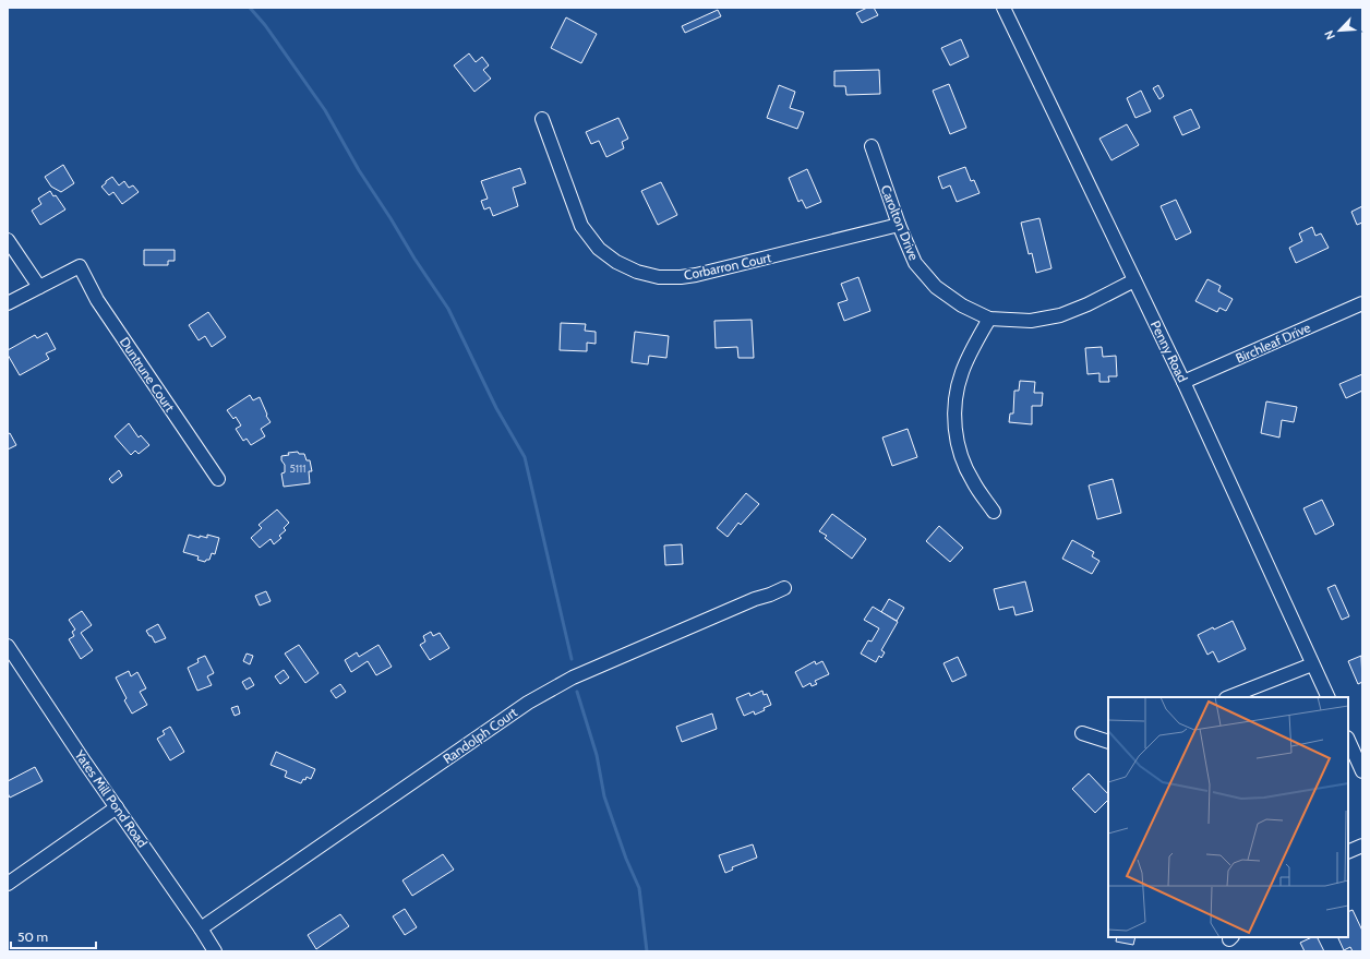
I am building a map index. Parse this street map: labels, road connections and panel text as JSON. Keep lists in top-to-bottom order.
{
  "streets": {
    "street": [
      "Carolton Drive",
      "Corbarron Court",
      "Birchleaf Drive",
      "Penny Road",
      "Duntrune Court",
      "Randolph Court",
      "Yates Mill Pond Road"
    ]
  },
  "crossings": [
    ["Carolton Drive", "Corbarron Court"],
    ["Carolton Drive", "Penny Road"],
    ["Birchleaf Drive", "Penny Road"],
    ["Randolph Court", "Yates Mill Pond Road"]
  ],
  "house_numbers": ["5111"],
  "scale_bar": "50 m",
  "north": "bottom left"
}
